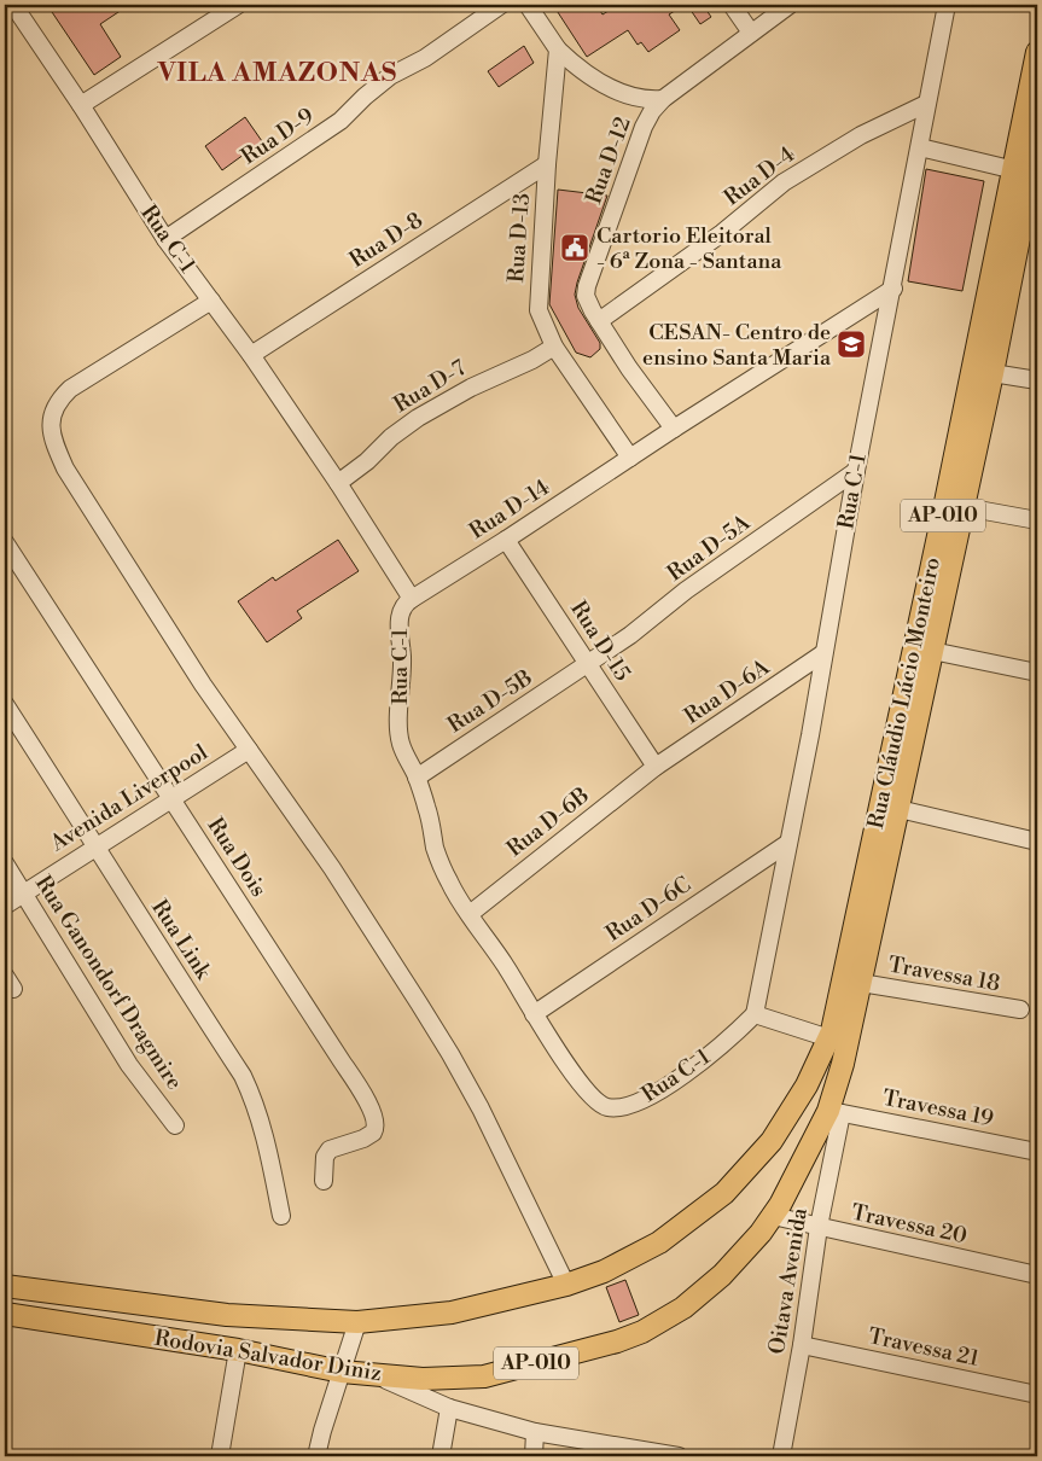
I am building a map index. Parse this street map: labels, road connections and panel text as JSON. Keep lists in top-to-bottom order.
{
  "streets": {
    "main road": ["AP-010", "Rua Cláudio Lúcio Monteiro", "Rodovia Salvador Diniz"],
    "street": [
      "Rua D-9",
      "Rua D-12",
      "Rua D-4",
      "Rua D-13",
      "Rua C-1",
      "Rua D-8",
      "Rua D-7",
      "Rua D-14",
      "Rua D-5A",
      "Rua D-15",
      "Rua D-6A",
      "Rua D-5B",
      "Avenida Liverpool",
      "Rua D-6B",
      "Rua Dois",
      "Rua D-6C",
      "Rua Link",
      "Travessa 18",
      "Rua Ganondorf Dragmire",
      "Travessa 19",
      "Travessa 20",
      "Oitava Avenida",
      "Travessa 21"
    ]
  },
  "crossings": [
    ["Rua D-9", "Rua C-1"],
    ["Rua D-12", "Rua D-4"],
    ["Rua D-12", "Rua D-14"],
    ["Rua D-4", "Rua C-1"],
    ["Rua D-13", "Rua D-8"],
    ["Rua D-13", "Rua D-7"],
    ["Rua D-13", "Rua D-14"],
    ["Rua C-1", "Rua D-8"],
    ["Rua C-1", "Rua D-7"],
    ["Rua C-1", "Rua D-14"],
    ["Rua C-1", "Rua D-5A"],
    ["Rua C-1", "Rua D-6A"],
    ["Rua C-1", "Rua D-5B"],
    ["Rua C-1", "Rua D-6B"],
    ["Rua C-1", "Rua D-6C"],
    ["Rua D-14", "Rua D-15"],
    ["Rua D-5A", "Rua D-15"],
    ["Rua D-5A", "Rua D-5B"],
    ["Rua D-15", "Rua D-6A"],
    ["Rua D-15", "Rua D-5B"],
    ["Rua D-15", "Rua D-6B"],
    ["Rua D-6A", "Rua D-6B"],
    ["Rua Cláudio Lúcio Monteiro", "Travessa 18"],
    ["Rua Cláudio Lúcio Monteiro", "Rodovia Salvador Diniz"],
    ["Avenida Liverpool", "Rua Dois"],
    ["Avenida Liverpool", "Rua Link"],
    ["Avenida Liverpool", "Rua Ganondorf Dragmire"],
    ["Travessa 18", "Rodovia Salvador Diniz"],
    ["Travessa 19", "Oitava Avenida"],
    ["Travessa 19", "Rodovia Salvador Diniz"],
    ["Travessa 20", "Oitava Avenida"],
    ["Travessa 20", "Rodovia Salvador Diniz"],
    ["Oitava Avenida", "Travessa 21"],
    ["Oitava Avenida", "Rodovia Salvador Diniz"]
  ],
  "districts": ["VILA AMAZONAS"],
  "places": {
    "public building": ["Cartorio Eleitoral - 6ª Zona - Santana"],
    "school or university": ["CESAN- Centro de ensino Santa Maria"]
  }
}
